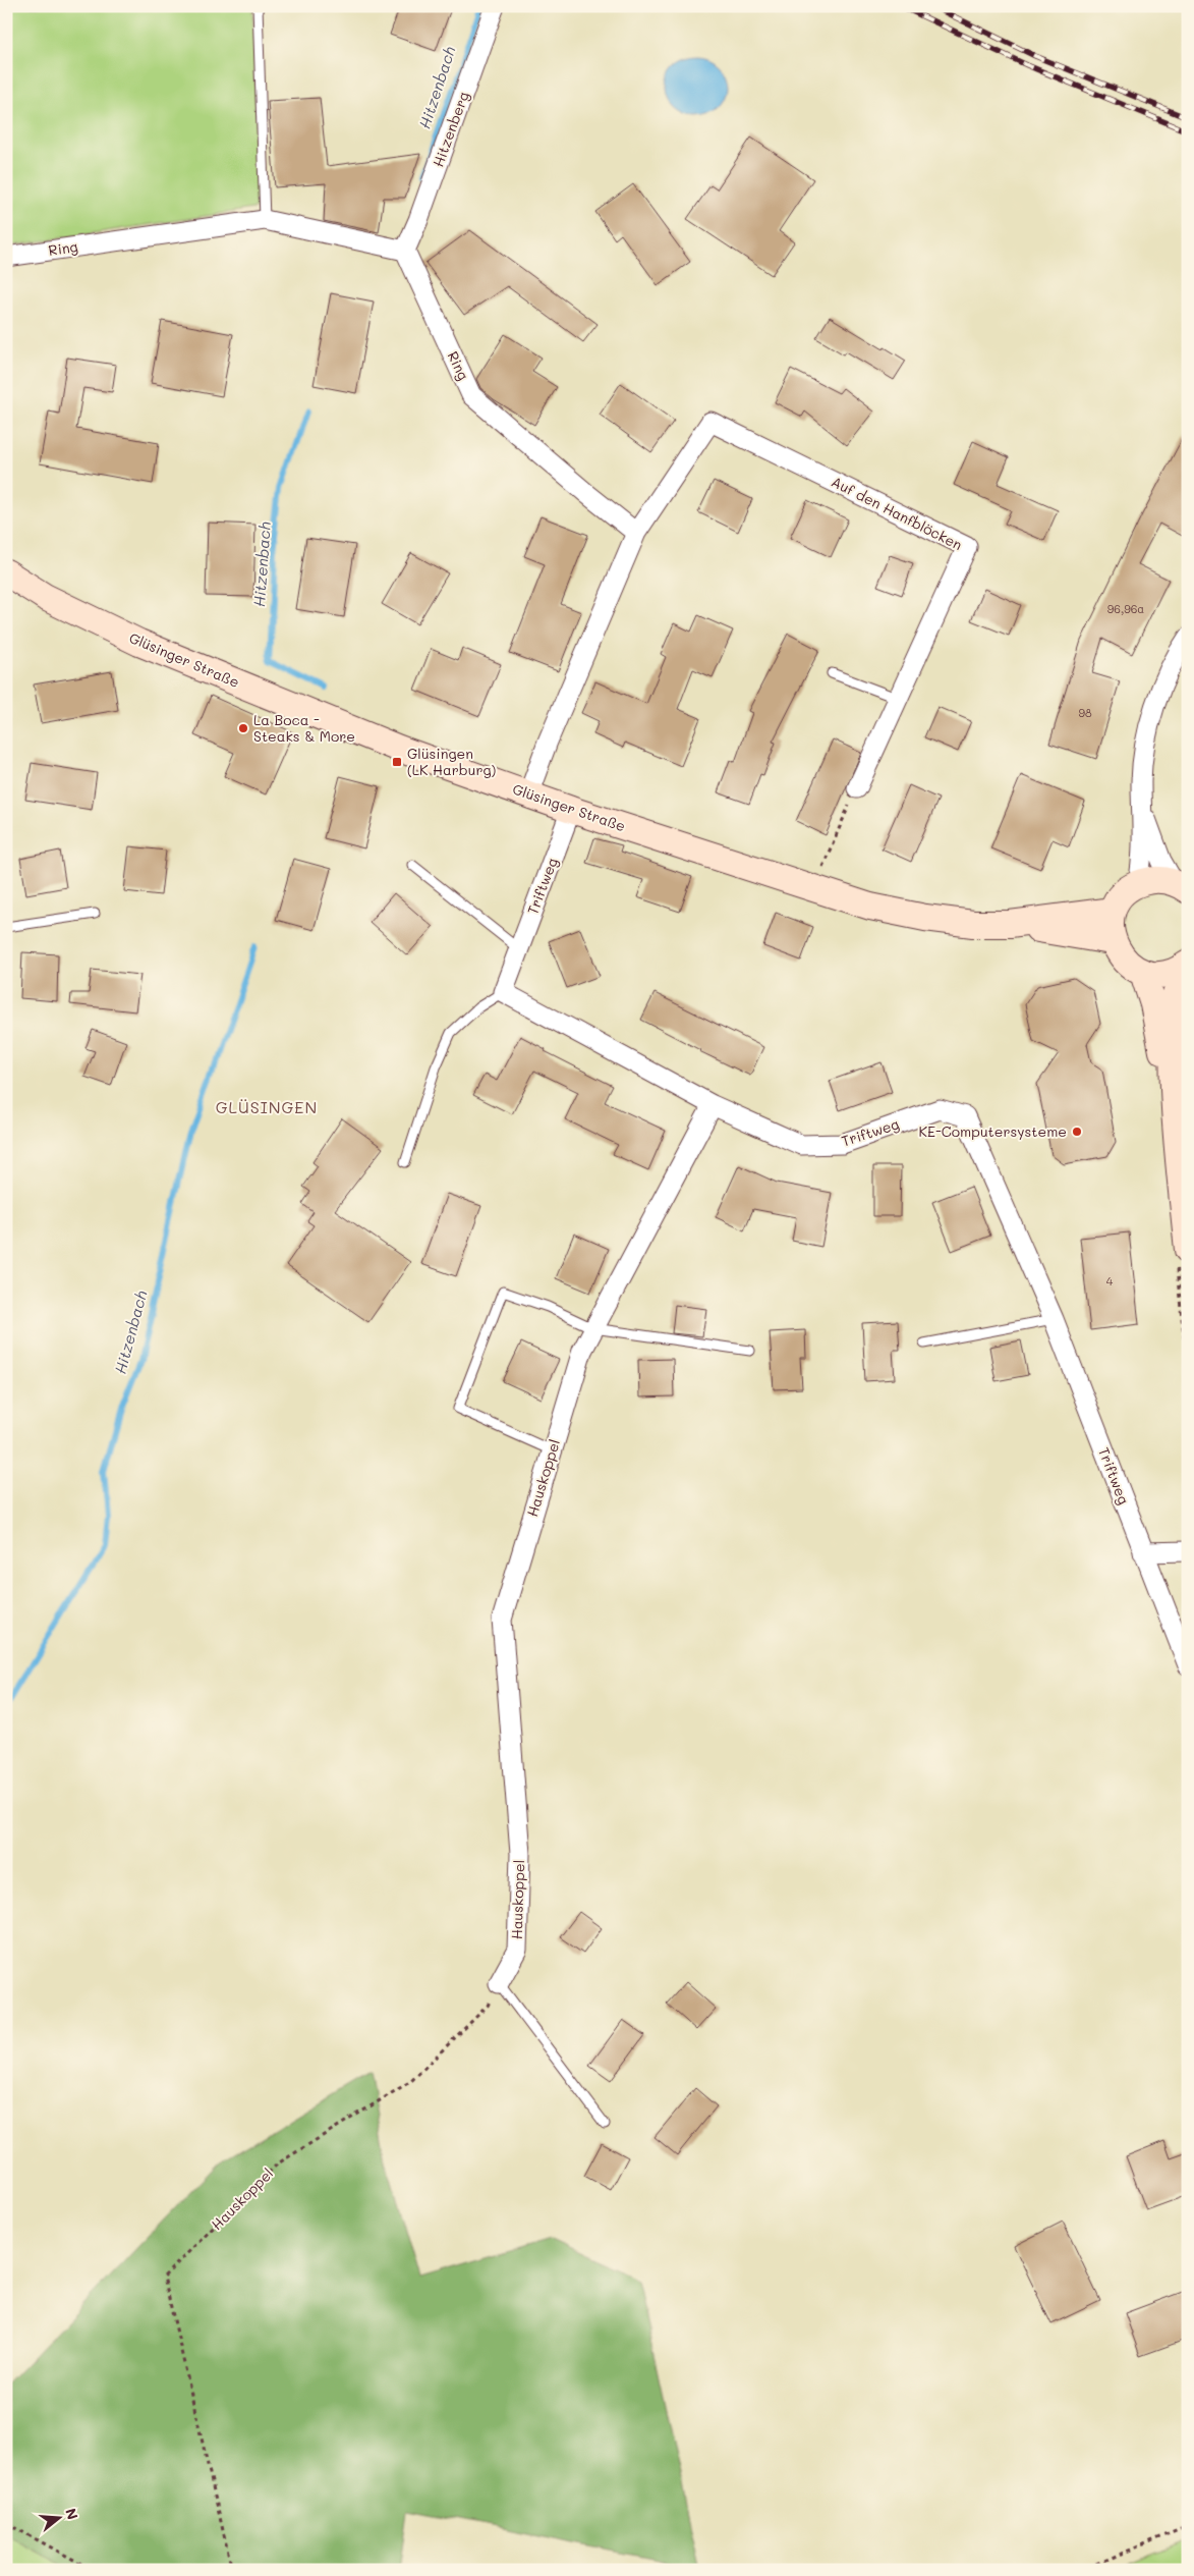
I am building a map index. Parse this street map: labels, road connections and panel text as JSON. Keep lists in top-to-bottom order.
{
  "streets": {
    "street": [
      "Hitzenberg",
      "Ring",
      "Auf den Hanfblöcken",
      "Glüsinger Straße",
      "Triftweg",
      "Hauskoppel"
    ]
  },
  "crossings": [
    ["Hitzenberg", "Ring"],
    ["Ring", "Auf den Hanfblöcken"],
    ["Glüsinger Straße", "Triftweg"],
    ["Triftweg", "Hauskoppel"]
  ],
  "districts": ["GLÜSINGEN"],
  "water": ["Hitzenbach"],
  "places": {
    "other": ["La Boca - Steaks & More", "KE-Computersysteme"],
    "transit": ["Glüsingen (LK Harburg)"]
  },
  "house_numbers": ["96,96a", "98", "4"],
  "north": "right"
}
